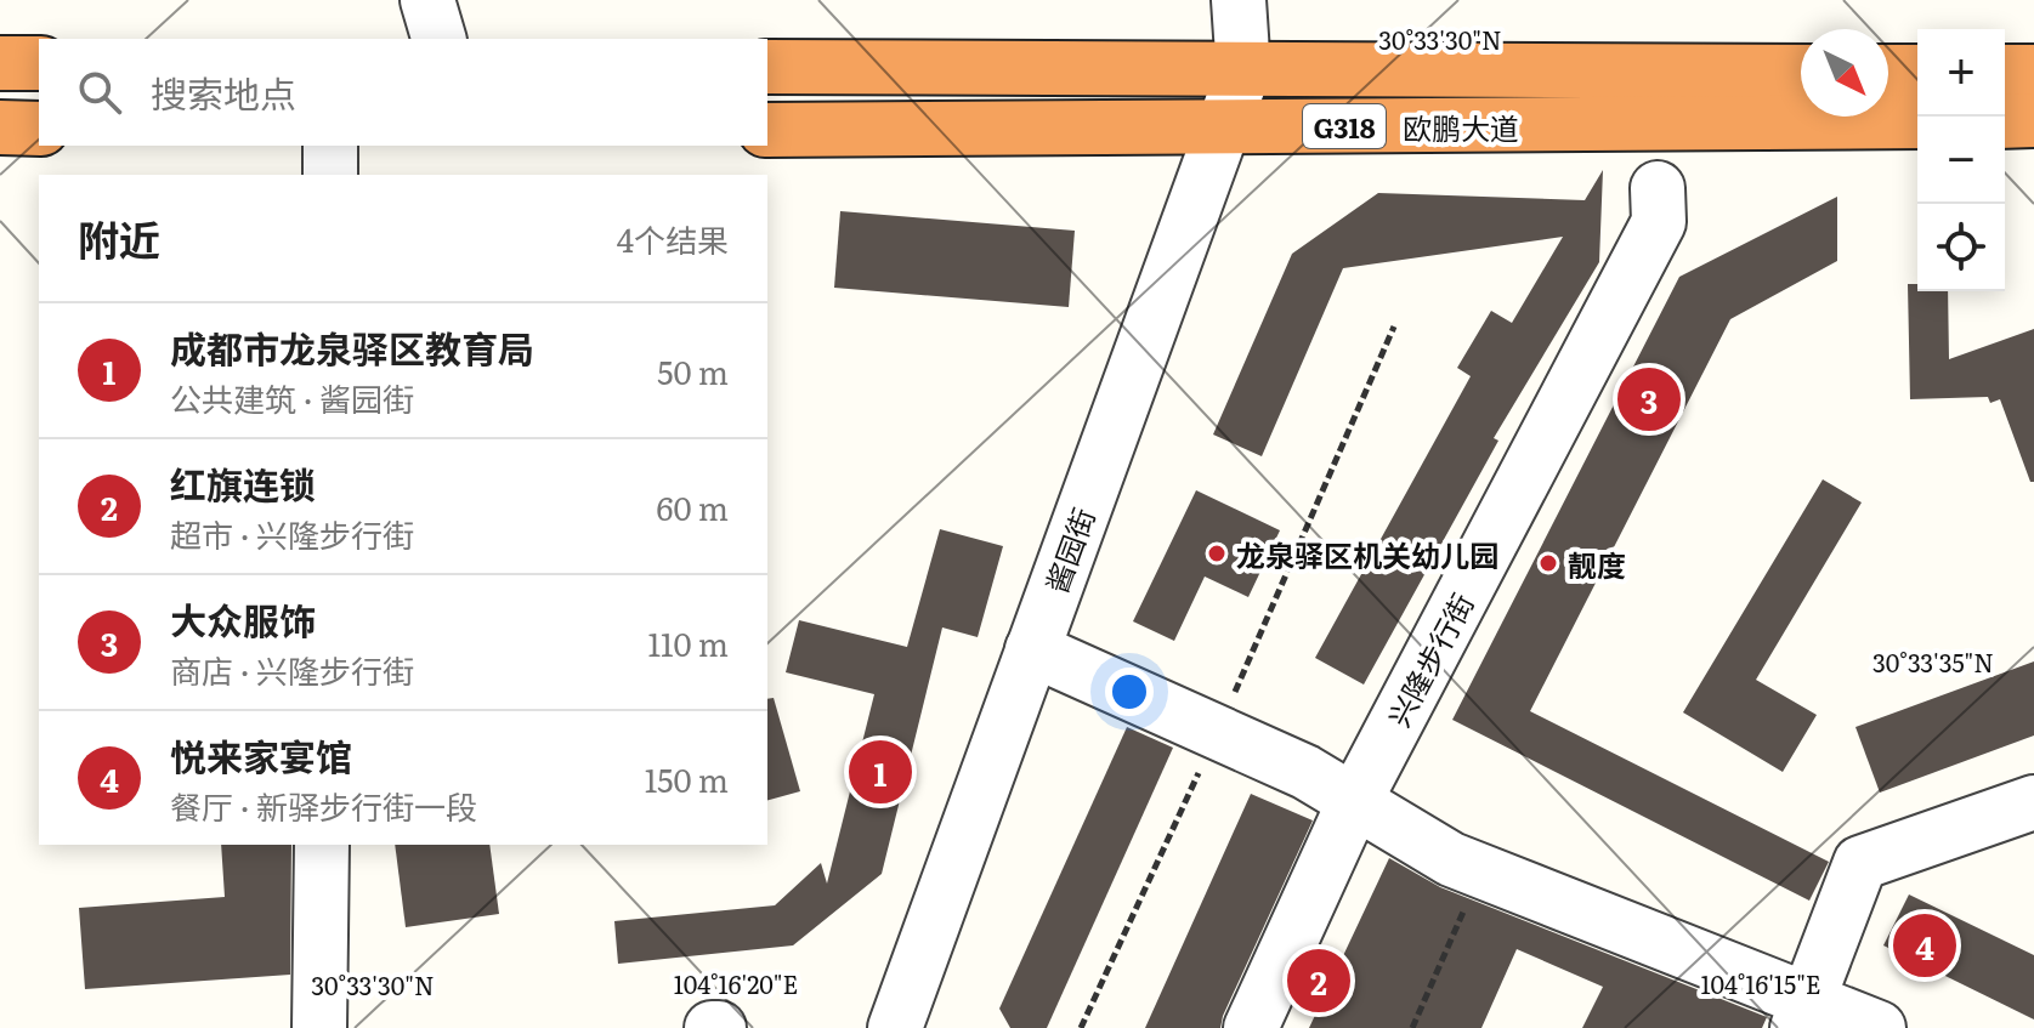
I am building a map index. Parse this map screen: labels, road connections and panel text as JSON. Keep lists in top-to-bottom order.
{
  "streets": {
    "highway": ["G318", "欧鹏大道"],
    "street": ["酱园街", "兴隆步行街"]
  },
  "crossings": [
    ["欧鹏大道", "酱园街"]
  ],
  "places": ["龙泉驿区机关幼儿园", "靓度"],
  "north": "bottom right",
  "page": {
    "map_buttons": ["+", "−"],
    "search": "搜索地点",
    "heading": ["附近", "4个结果"],
    "list": [
      {
        "mark": "1",
        "name": "成都市龙泉驿区教育局",
        "note": "公共建筑 · 酱园街",
        "value": "50 m"
      },
      {
        "mark": "2",
        "name": "红旗连锁",
        "note": "超市 · 兴隆步行街",
        "value": "60 m"
      },
      {
        "mark": "3",
        "name": "大众服饰",
        "note": "商店 · 兴隆步行街",
        "value": "110 m"
      },
      {
        "mark": "4",
        "name": "悦来家宴馆",
        "note": "餐厅 · 新驿步行街一段",
        "value": "150 m"
      }
    ],
    "pins": [
      "3",
      "1",
      "4",
      "2"
    ]
  },
  "coordinates": [
    "30°33'30\"N",
    "30°33'35\"N",
    "104°16'20\"E",
    "104°16'15\"E"
  ]
}
